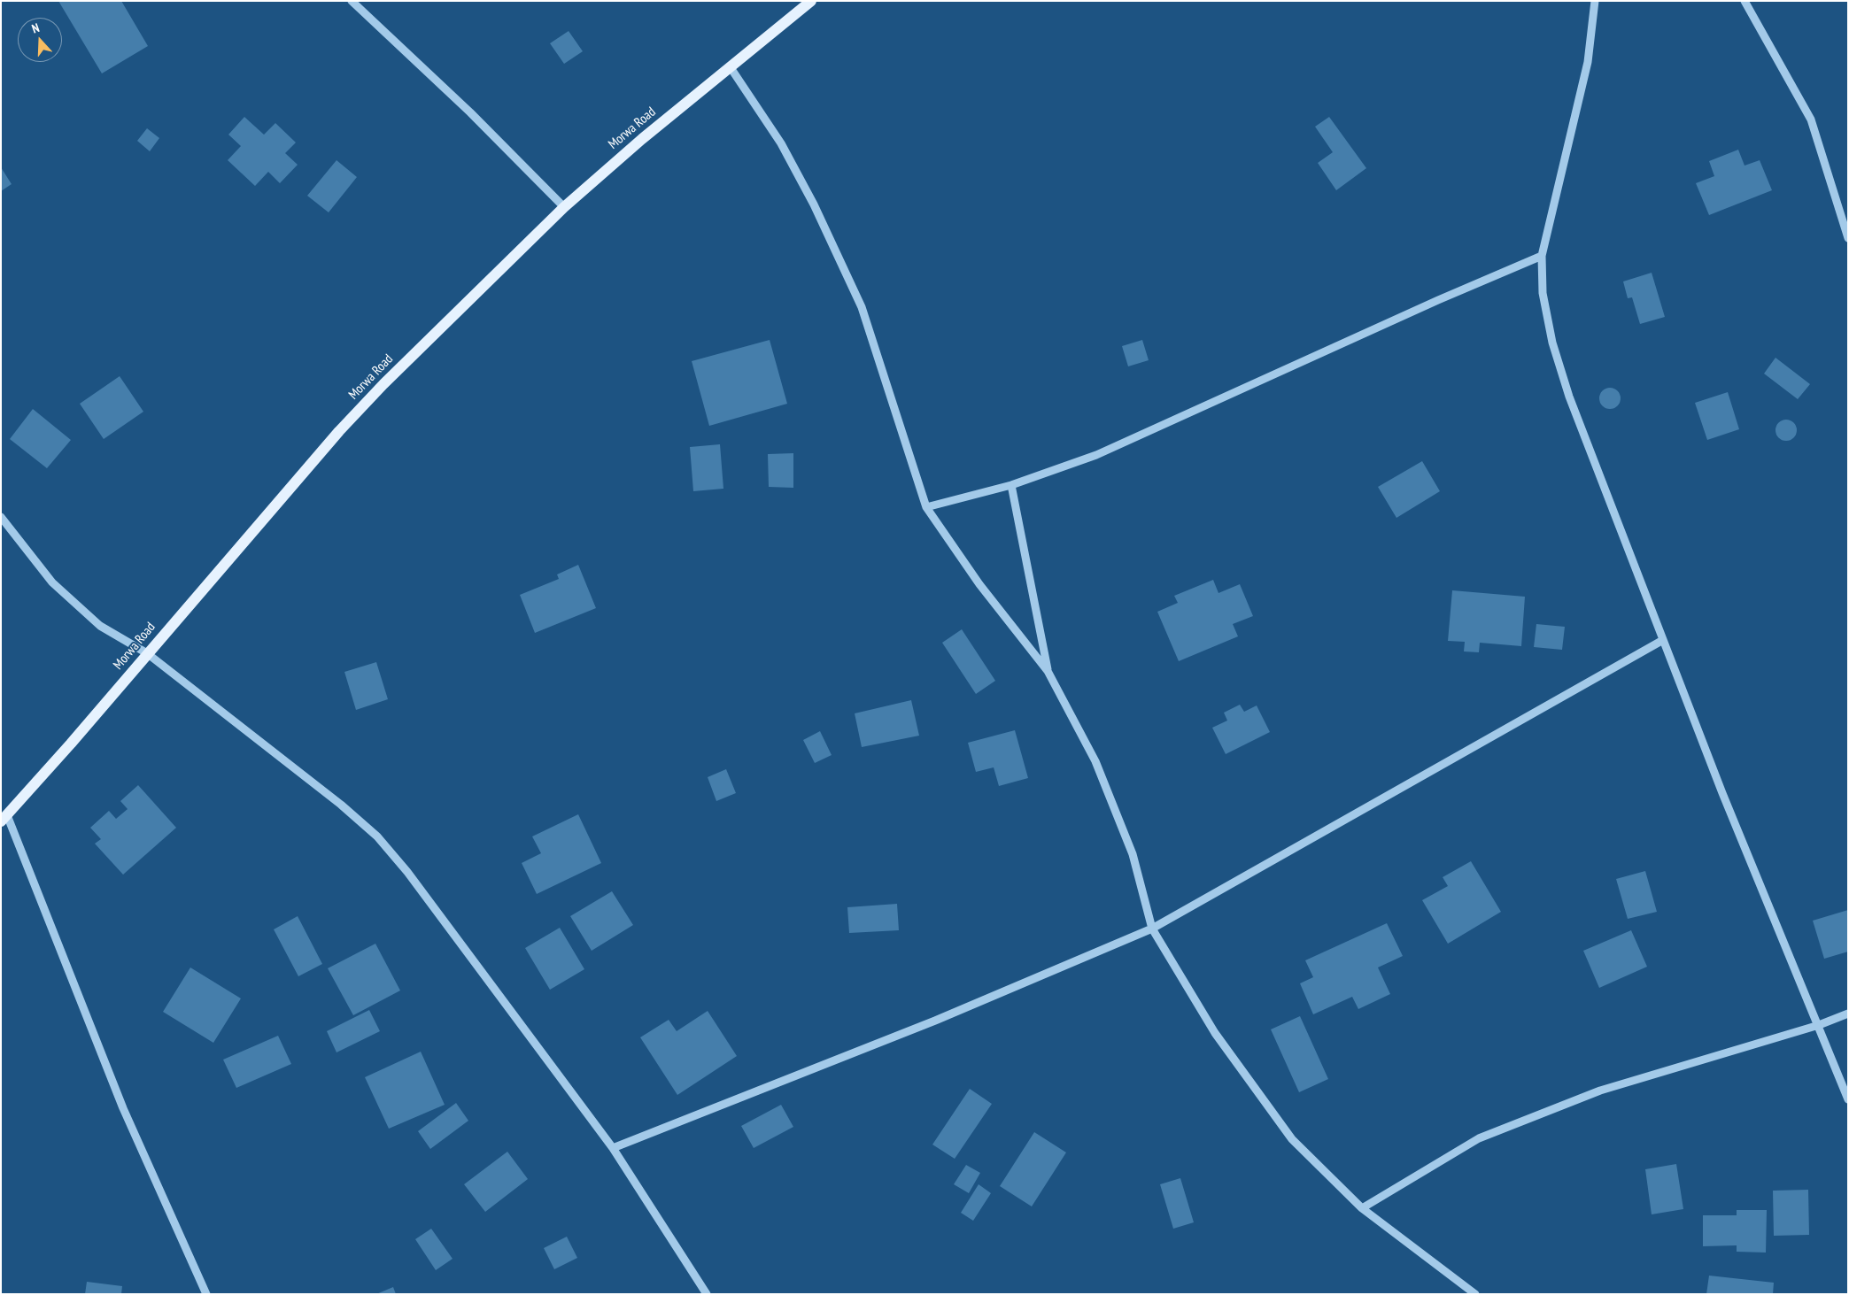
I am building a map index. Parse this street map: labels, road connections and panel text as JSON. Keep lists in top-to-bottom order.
{
  "streets": {
    "main road": ["Morwa Road"]
  },
  "north": "top"
}
